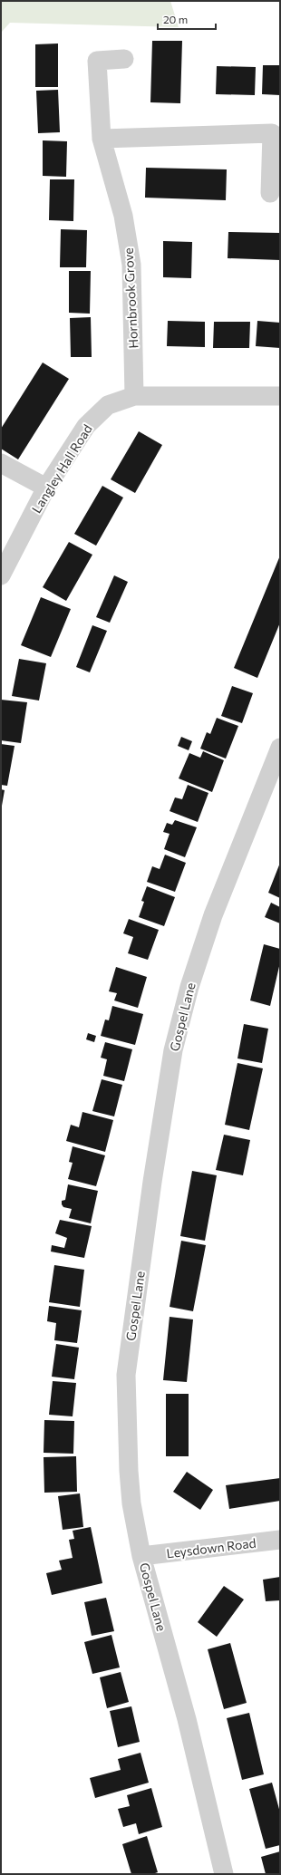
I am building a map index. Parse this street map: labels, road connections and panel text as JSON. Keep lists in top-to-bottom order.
{
  "streets": {
    "street": [
      "Hornbrook Grove",
      "Langley Hall Road",
      "Gospel Lane",
      "Leysdown Road"
    ]
  },
  "crossings": [
    ["Hornbrook Grove", "Langley Hall Road"],
    ["Gospel Lane", "Leysdown Road"]
  ],
  "scale_bar": "20 m"
}
